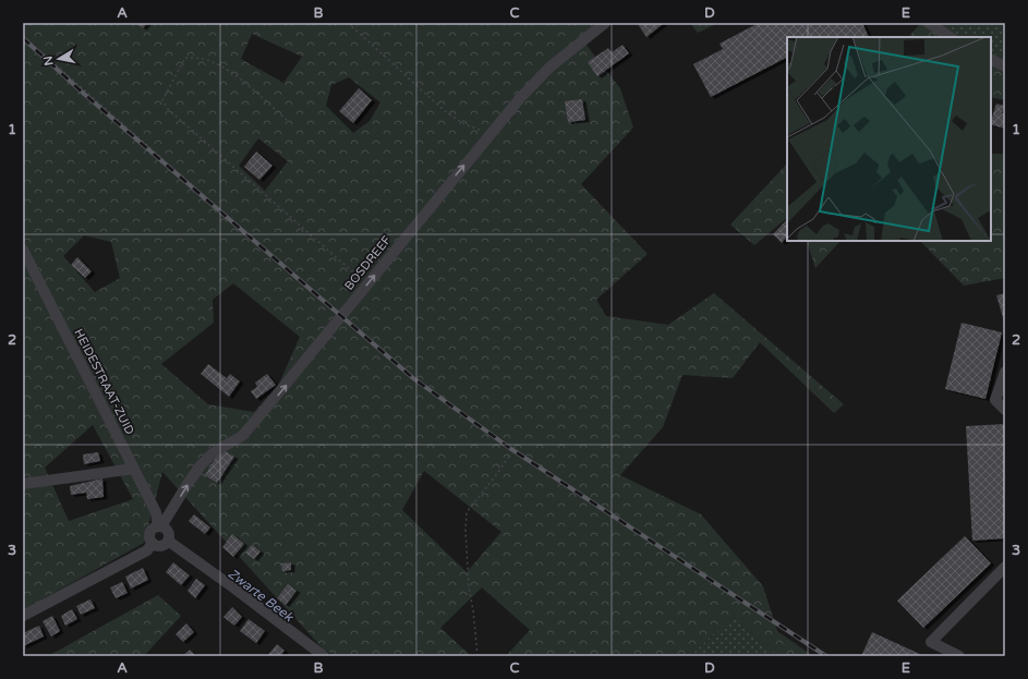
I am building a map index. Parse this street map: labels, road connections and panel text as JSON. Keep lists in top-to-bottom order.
{
  "streets": {
    "street": ["BOSDREEF", "HEIDESTRAAT-ZUID"]
  },
  "crossings": [
    ["BOSDREEF", "HEIDESTRAAT-ZUID"]
  ],
  "one_way": ["BOSDREEF"],
  "water": ["Zwarte Beek"],
  "north": "left",
  "grid": {
    "columns": [
      "A",
      "B",
      "C",
      "D",
      "E"
    ],
    "rows": ["1", "2", "3"]
  }
}
